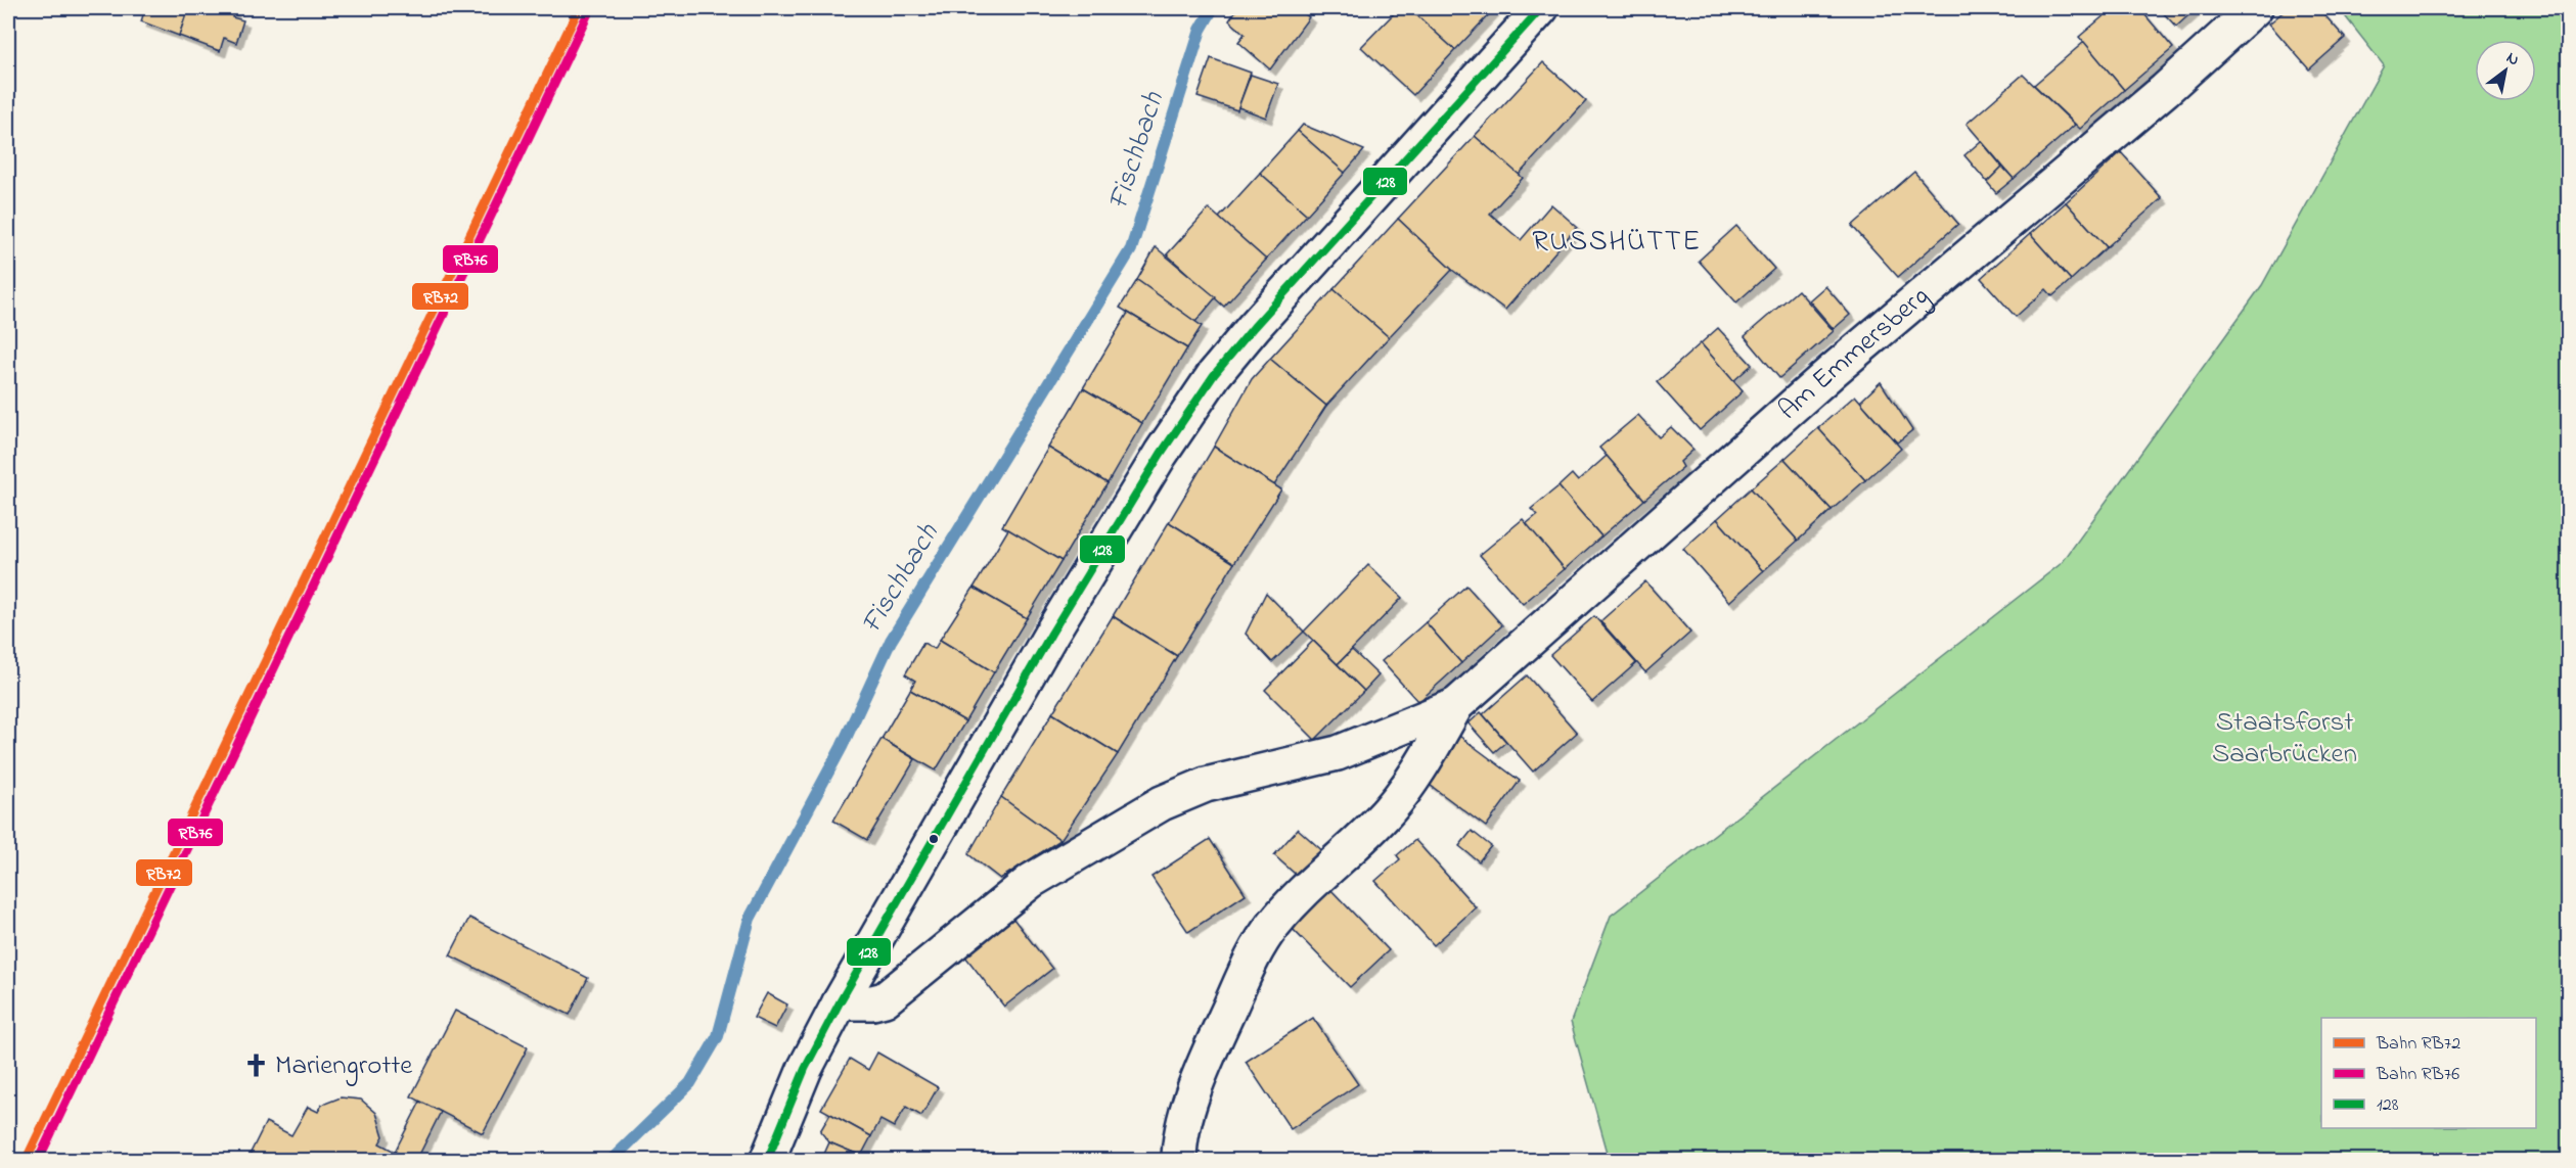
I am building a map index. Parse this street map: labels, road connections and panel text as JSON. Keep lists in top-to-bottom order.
{
  "streets": {
    "street": ["Am Emmersberg"]
  },
  "districts": ["RUSSHÜTTE"],
  "water": ["Fischbach"],
  "parks": ["Staatsforst Saarbrücken"],
  "places": {
    "church": ["Mariengrotte"]
  },
  "lines": ["rail line RB72", "transit line 128", "rail line RB76"],
  "legend": ["Bahn RB72", "Bahn RB76", "128"],
  "north": "top right"
}
